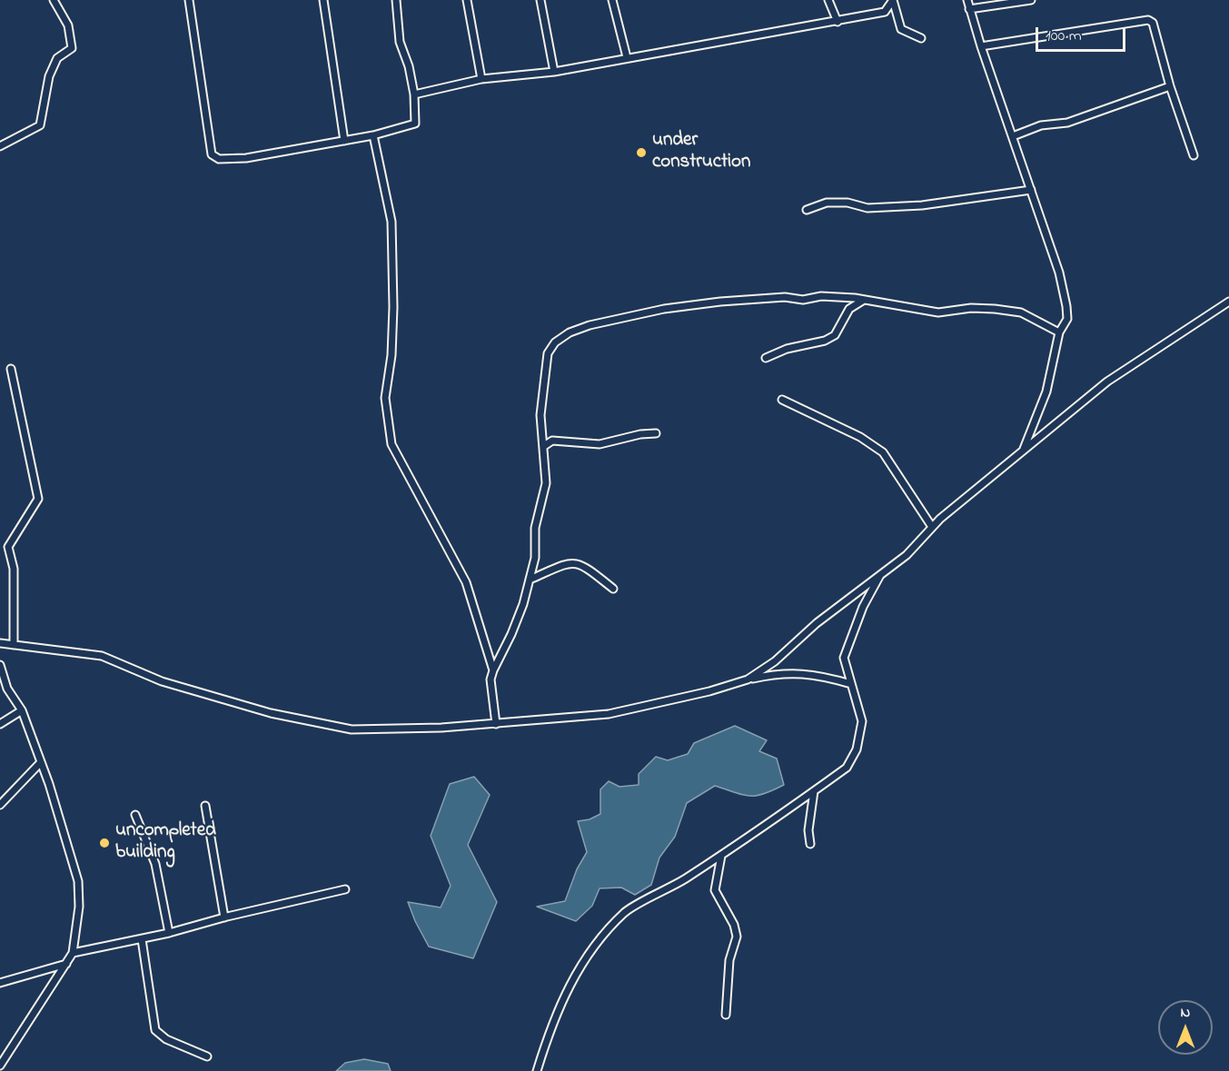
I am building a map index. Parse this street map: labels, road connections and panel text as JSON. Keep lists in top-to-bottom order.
{
  "places": ["under construction", "uncompleted building"],
  "scale_bar": "100 m",
  "north": "top"
}
